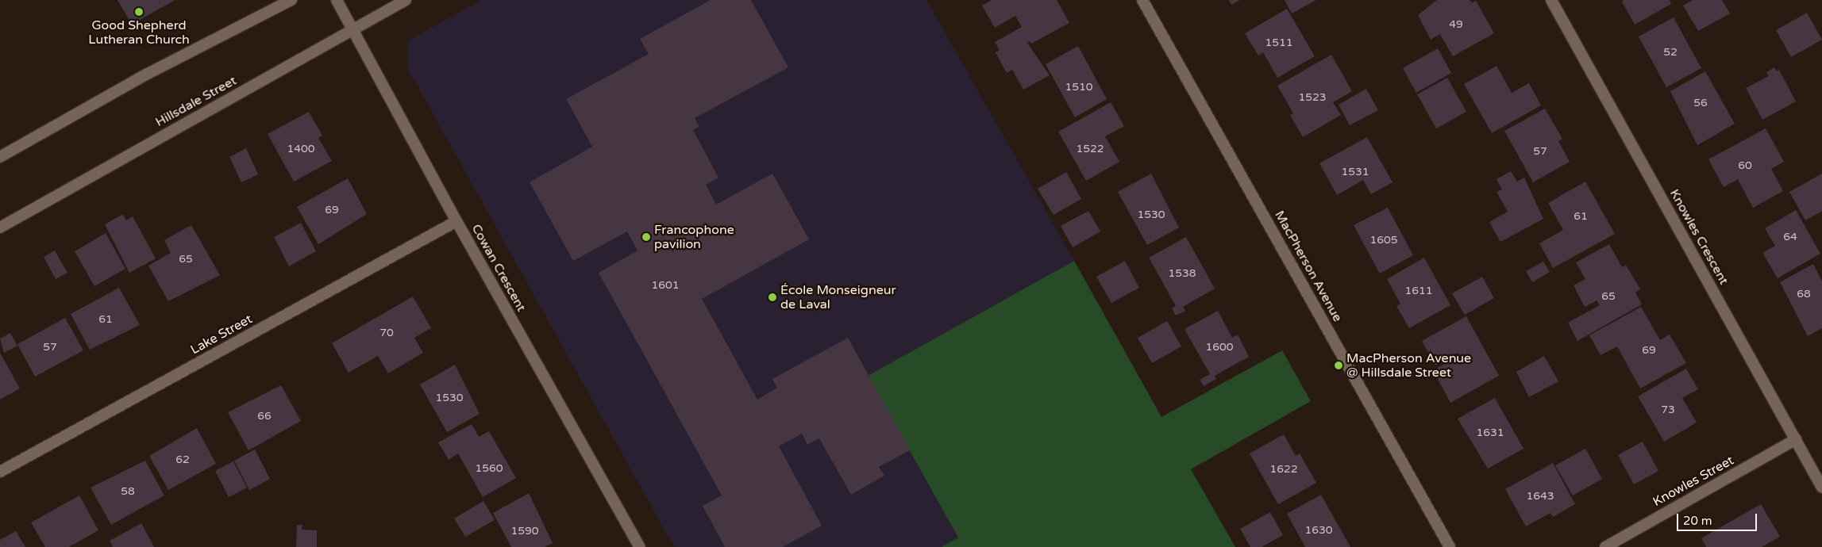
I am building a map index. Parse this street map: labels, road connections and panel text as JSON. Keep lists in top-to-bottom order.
{
  "streets": {
    "street": [
      "Hillsdale Street",
      "Knowles Crescent",
      "MacPherson Avenue",
      "Cowan Crescent",
      "Lake Street",
      "Knowles Street"
    ]
  },
  "crossings": [
    ["Hillsdale Street", "Cowan Crescent"],
    ["Knowles Crescent", "Knowles Street"],
    ["Cowan Crescent", "Lake Street"]
  ],
  "places": [
    "Good Shepherd Lutheran Church",
    "Francophone pavilion",
    "École Monseigneur de Laval",
    "MacPherson Avenue @ Hillsdale Street"
  ],
  "house_numbers": [
    "49",
    "1511",
    "52",
    "1510",
    "1523",
    "56",
    "1400",
    "1522",
    "57",
    "60",
    "1531",
    "69",
    "1530",
    "61",
    "64",
    "1605",
    "65",
    "1538",
    "1601",
    "1611",
    "68",
    "65",
    "61",
    "70",
    "57",
    "1600",
    "69",
    "1530",
    "73",
    "66",
    "1631",
    "62",
    "1560",
    "1622",
    "58",
    "1643",
    "1630",
    "1590"
  ],
  "scale_bar": "20 m"
}
